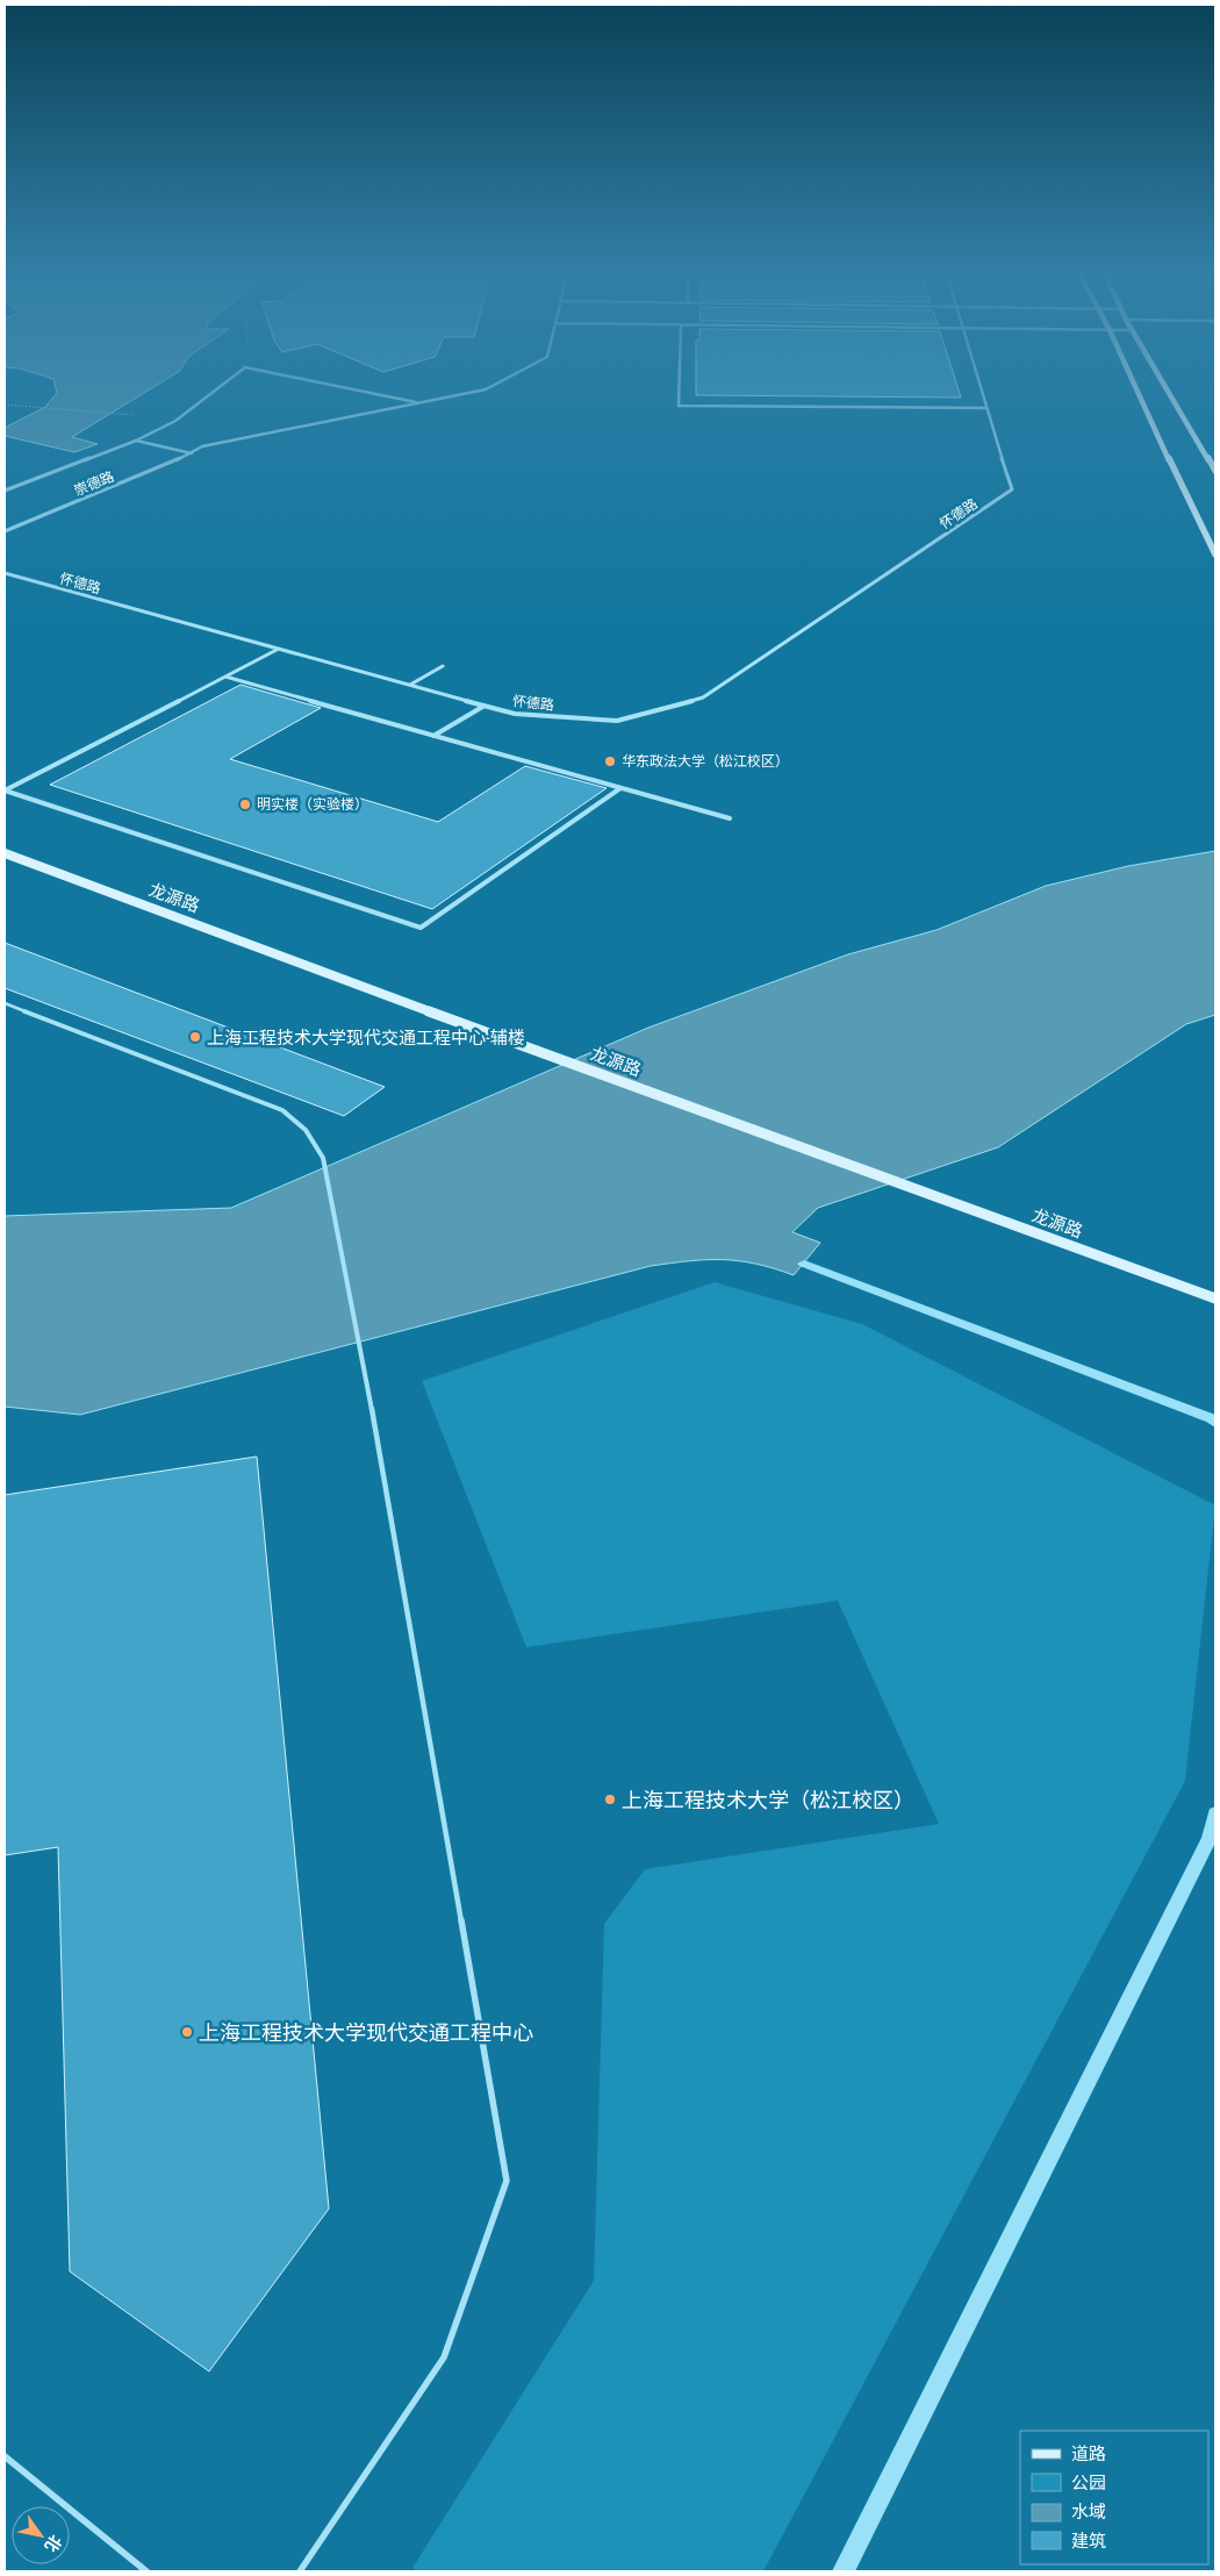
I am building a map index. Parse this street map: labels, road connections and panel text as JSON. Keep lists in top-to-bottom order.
{
  "streets": {
    "main road": ["龙源路"],
    "street": ["崇德路", "怀德路"]
  },
  "places": [
    "华东政法大学（松江校区）",
    "明实楼（实验楼）",
    "上海工程技术大学现代交通工程中心-辅楼",
    "上海工程技术大学（松江校区）",
    "上海工程技术大学现代交通工程中心"
  ],
  "legend": [
    "道路",
    "公园",
    "水域",
    "建筑"
  ],
  "north": "bottom right"
}
